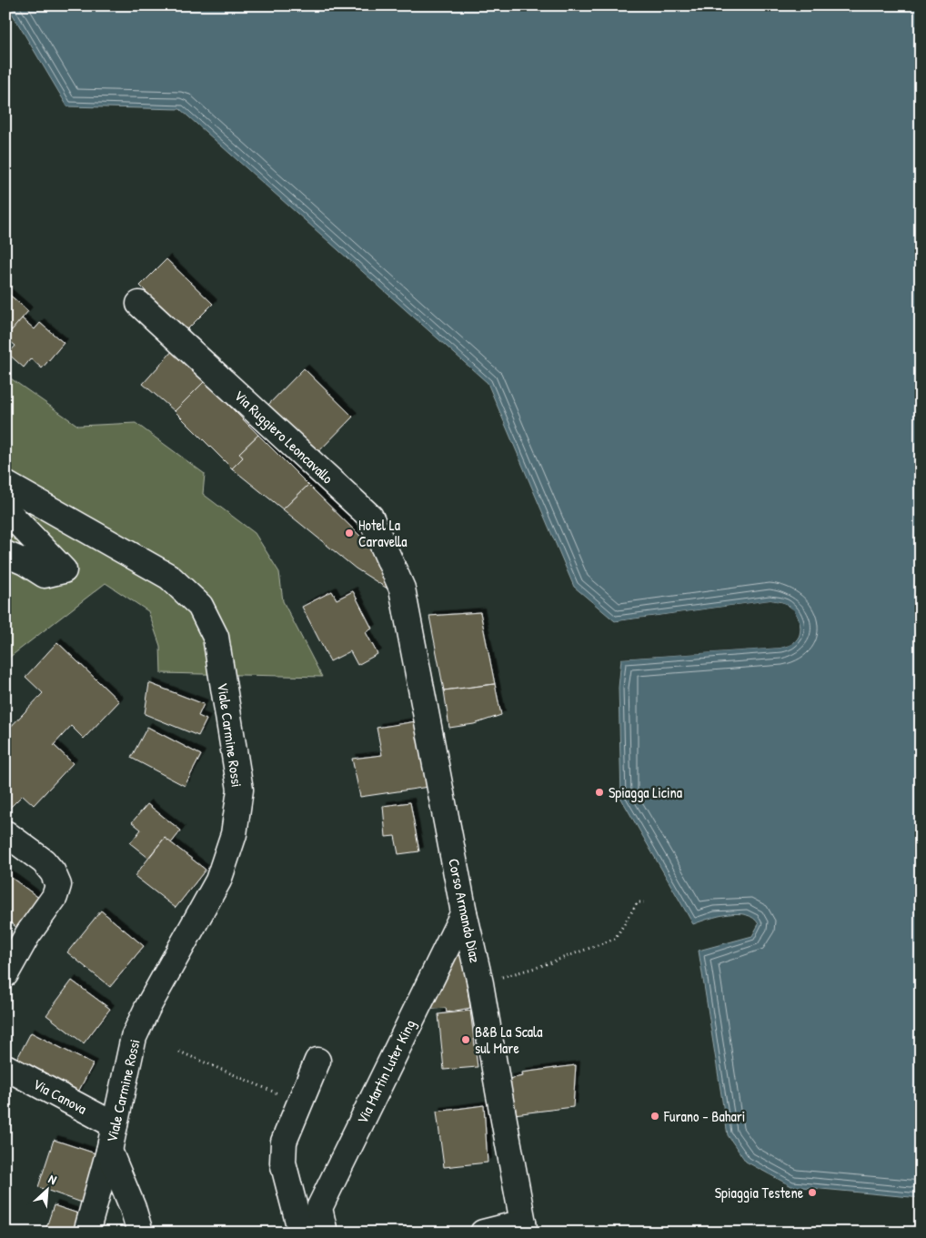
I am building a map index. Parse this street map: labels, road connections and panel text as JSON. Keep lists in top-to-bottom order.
{
  "streets": {
    "street": [
      "Via Ruggiero Leoncavallo",
      "Viale Carmine Rossi",
      "Corso Armando Diaz",
      "Via Martin Luter King",
      "Via Canova"
    ]
  },
  "crossings": [
    ["Via Ruggiero Leoncavallo", "Corso Armando Diaz"],
    ["Viale Carmine Rossi", "Via Canova"],
    ["Corso Armando Diaz", "Via Martin Luter King"]
  ],
  "places": [
    "Hotel La Caravella",
    "Spiagga Licina",
    "B&B La Scala sul Mare",
    "Furano - Bahari",
    "Spiaggia Testene"
  ],
  "north": "top right"
}
